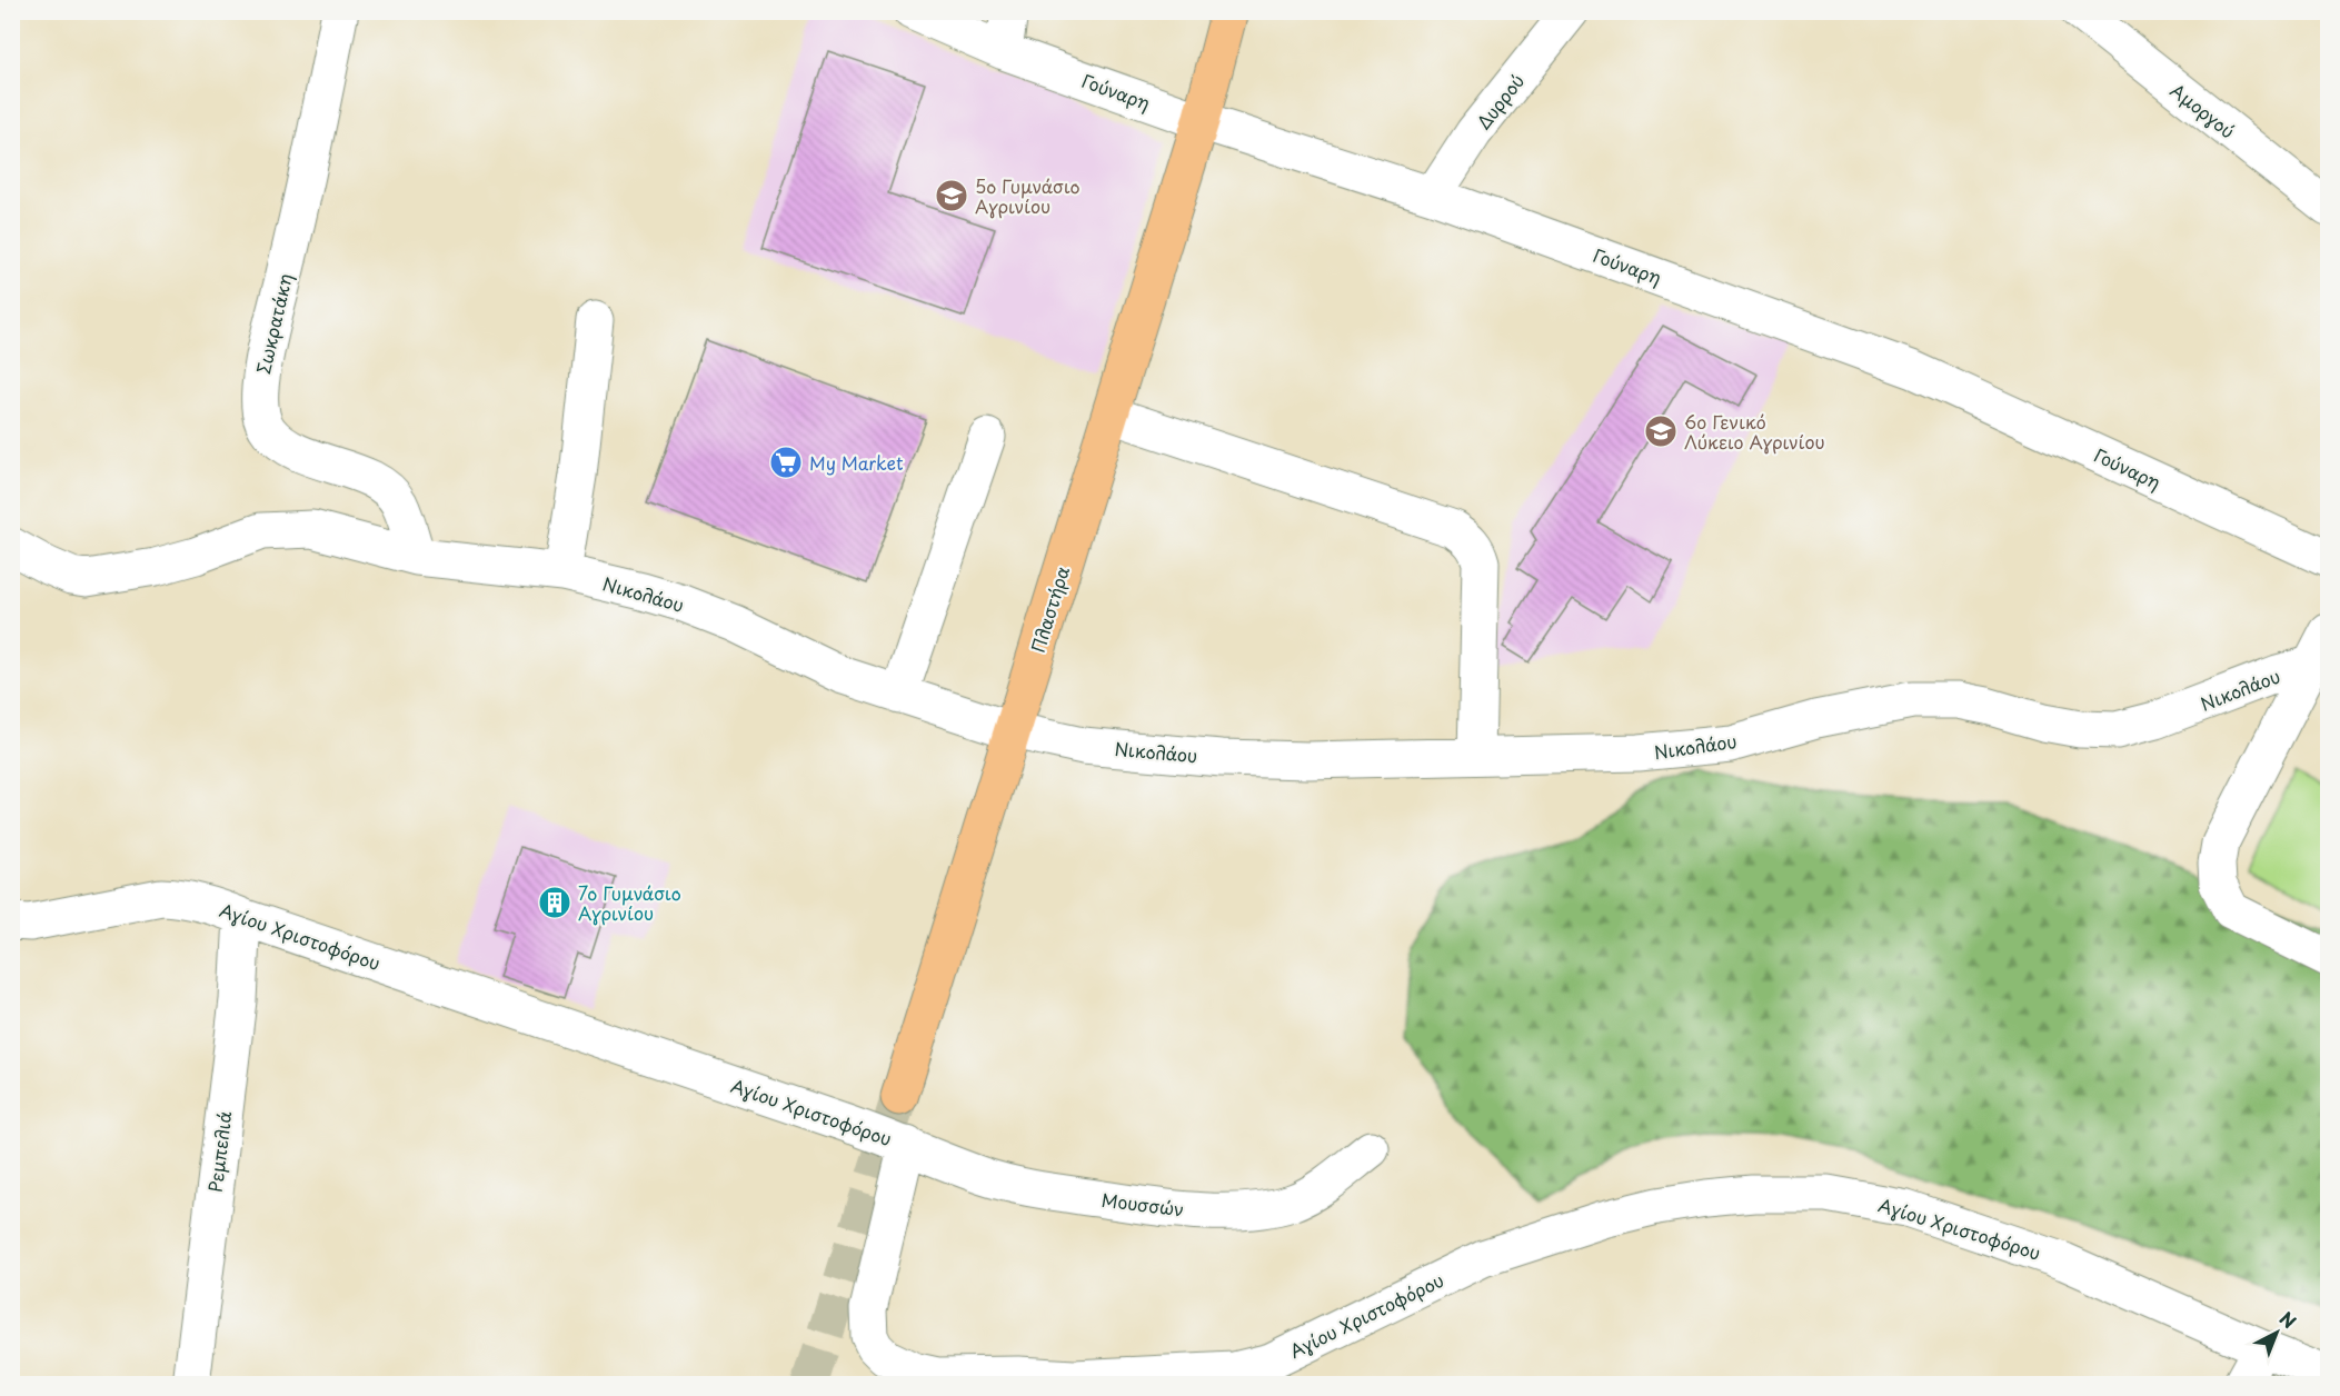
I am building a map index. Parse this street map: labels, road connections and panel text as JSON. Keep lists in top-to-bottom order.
{
  "streets": {
    "main road": ["Πλαστήρα"],
    "street": [
      "Γούναρη",
      "Δυρρού",
      "Αμοργού",
      "Σωκρατάκη",
      "Νικολάου",
      "Αγίου Χριστοφόρου",
      "Ρεμπελιά",
      "Μουσσών"
    ]
  },
  "crossings": [
    ["Γούναρη", "Δυρρού"],
    ["Γούναρη", "Πλαστήρα"],
    ["Σωκρατάκη", "Νικολάου"],
    ["Νικολάου", "Πλαστήρα"],
    ["Αγίου Χριστοφόρου", "Ρεμπελιά"],
    ["Αγίου Χριστοφόρου", "Μουσσών"]
  ],
  "places": {
    "school or university": ["5ο Γυμνάσιο Αγρινίου", "6ο Γενικό Λύκειο Αγρινίου"],
    "supermarket": ["My Market"],
    "building": ["7ο Γυμνάσιο Αγρινίου"]
  },
  "north": "top right"
}
